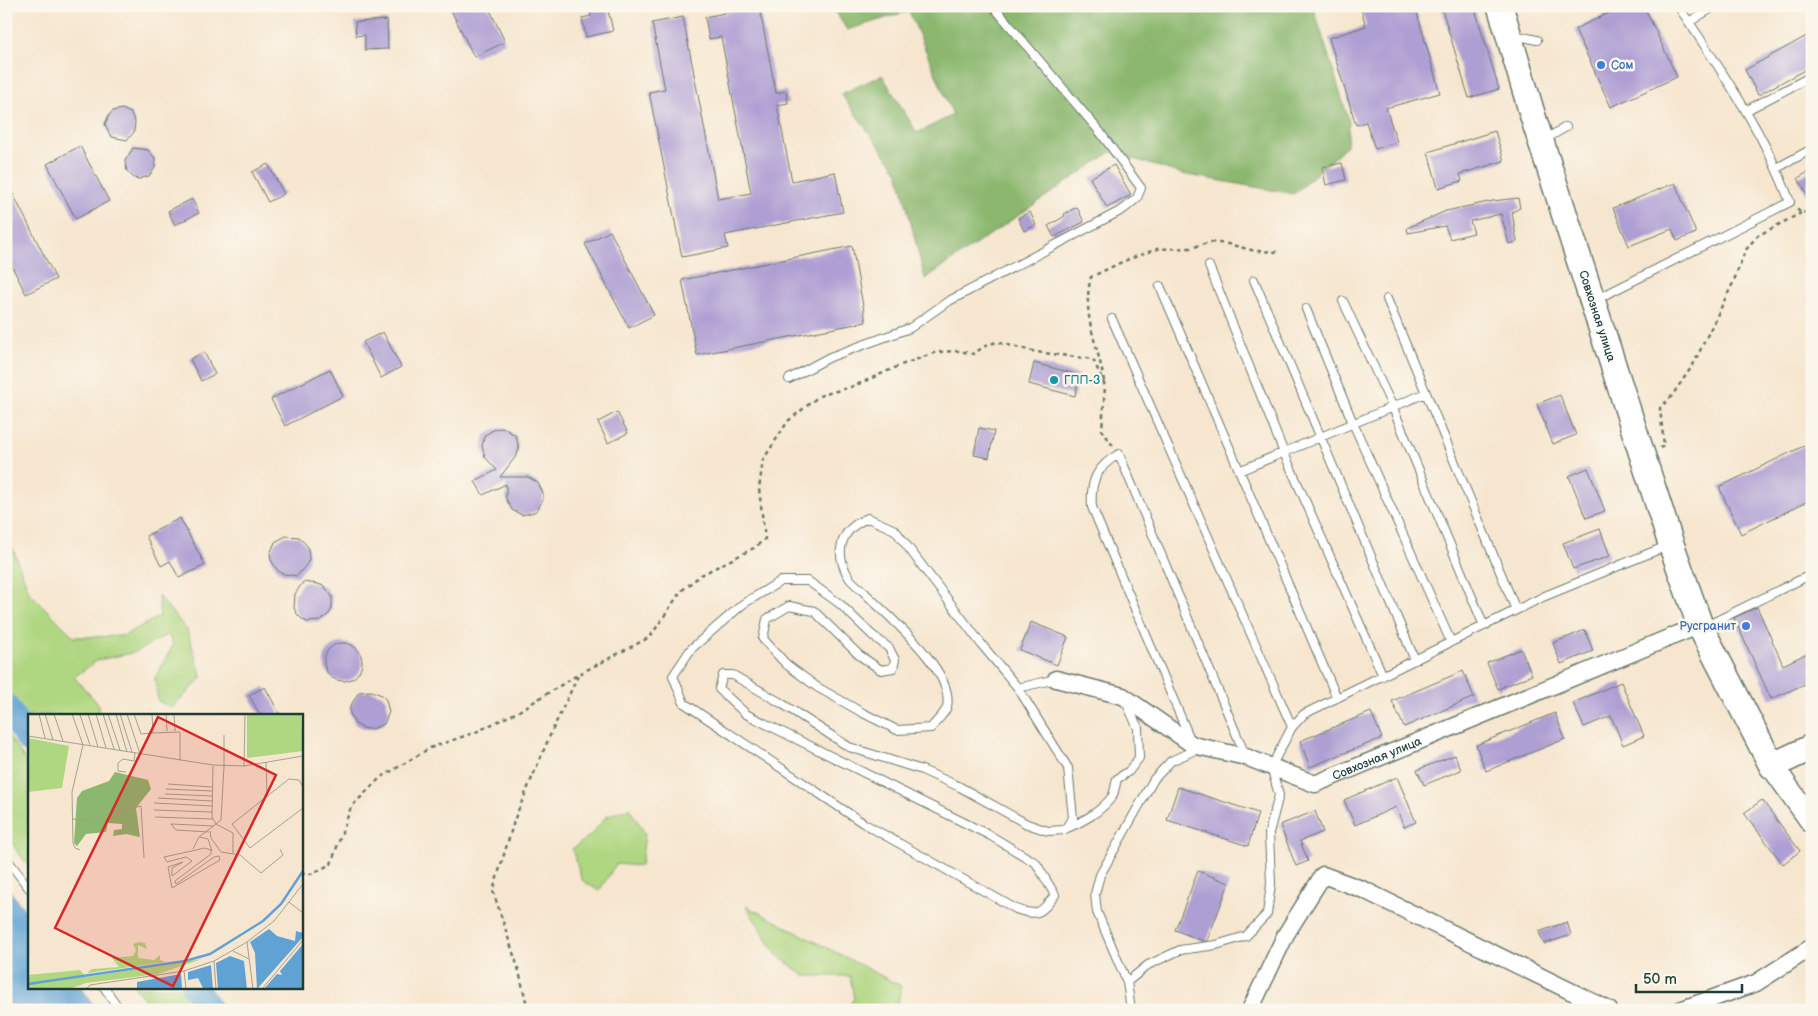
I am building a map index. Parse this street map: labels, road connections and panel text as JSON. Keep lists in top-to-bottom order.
{
  "streets": {
    "main road": ["Совхозная улица"]
  },
  "places": ["Сом", "ГПП-3", "Русгранит"],
  "scale_bar": "50 m"
}
